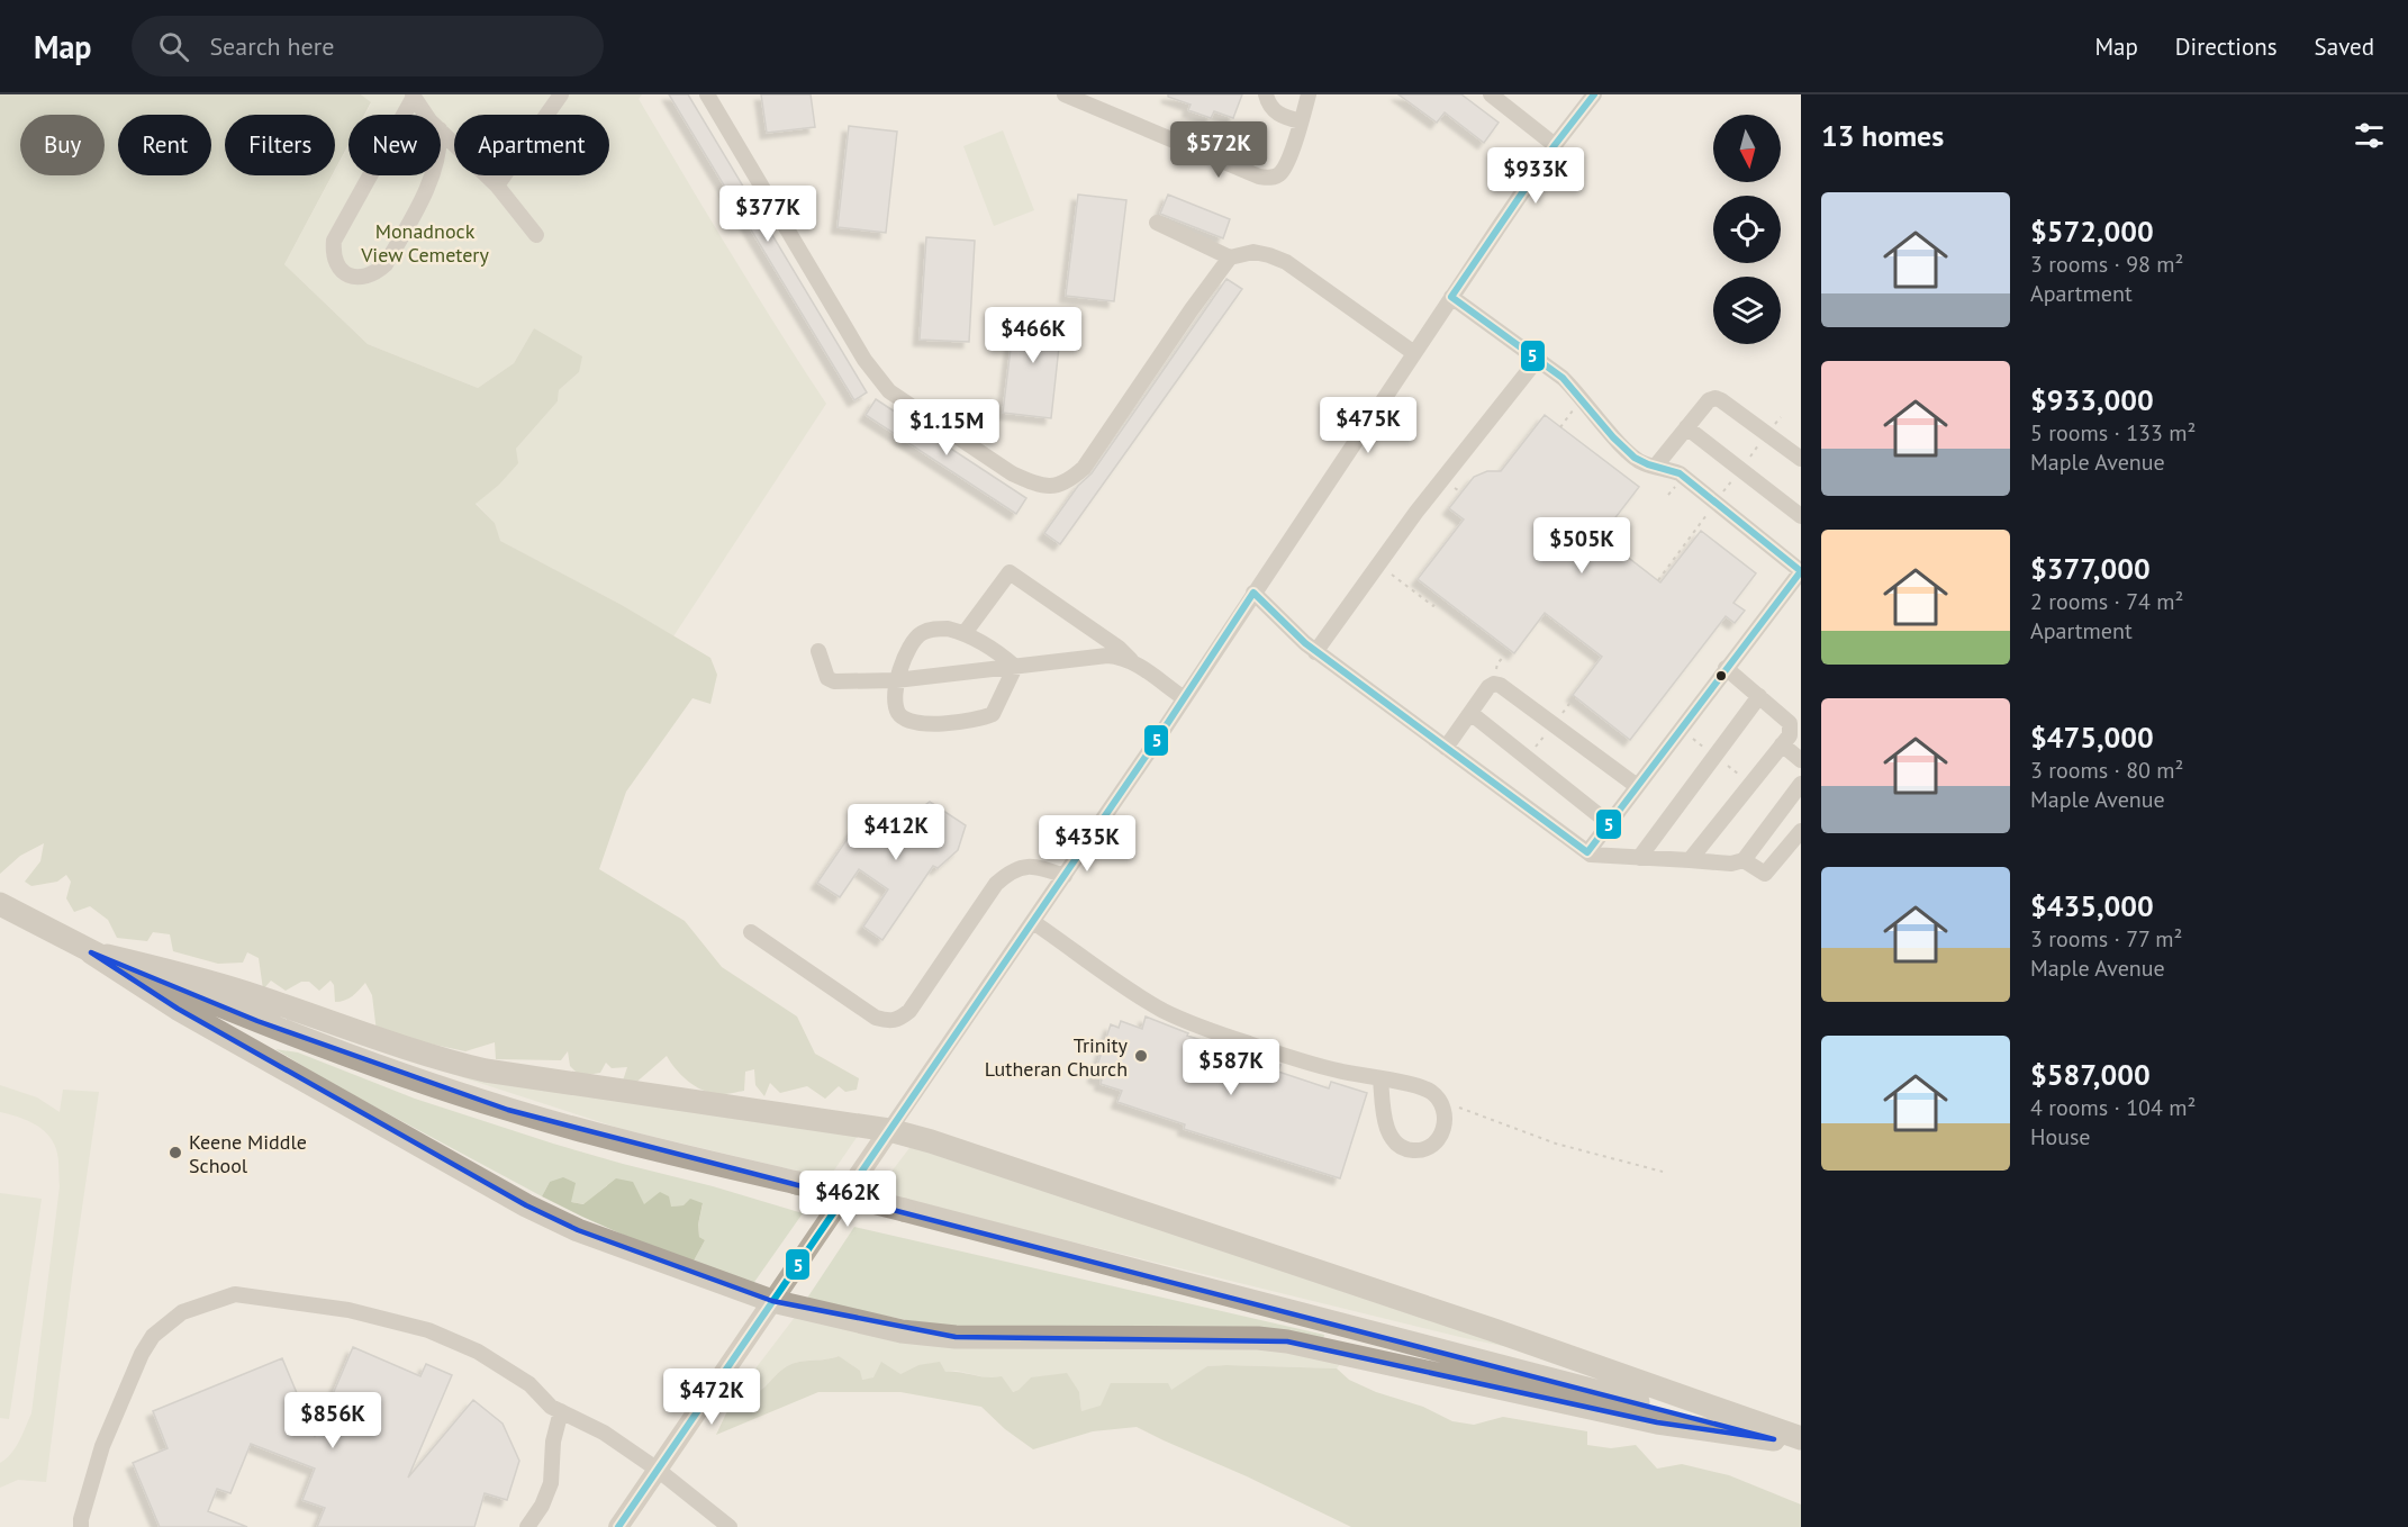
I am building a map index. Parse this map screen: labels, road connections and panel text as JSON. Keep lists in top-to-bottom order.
{
  "parks": ["Monadnock View Cemetery"],
  "places": ["Trinity Lutheran Church", "Keene Middle School"],
  "lines": ["transit line 5"],
  "north": "bottom",
  "page": {
    "header": "Map",
    "search": "Search here",
    "nav": ["Map", "Directions", "Saved"],
    "heading": "13 homes",
    "chip": [
      "Buy",
      "Rent",
      "Filters",
      "New",
      "Apartment"
    ],
    "price": [
      "$572K",
      "$933K",
      "$377K",
      "$466K",
      "$475K",
      "$1.15M",
      "$505K",
      "$412K",
      "$435K",
      "$587K",
      "$462K",
      "$472K",
      "$856K"
    ],
    "list": [
      {
        "name": "$572,000",
        "note": "3 rooms · 98 m² · Apartment"
      },
      {
        "name": "$933,000",
        "note": "5 rooms · 133 m² · Maple Avenue"
      },
      {
        "name": "$377,000",
        "note": "2 rooms · 74 m² · Apartment"
      },
      {
        "name": "$475,000",
        "note": "3 rooms · 80 m² · Maple Avenue"
      },
      {
        "name": "$435,000",
        "note": "3 rooms · 77 m² · Maple Avenue"
      },
      {
        "name": "$587,000",
        "note": "4 rooms · 104 m² · House"
      }
    ]
  }
}
